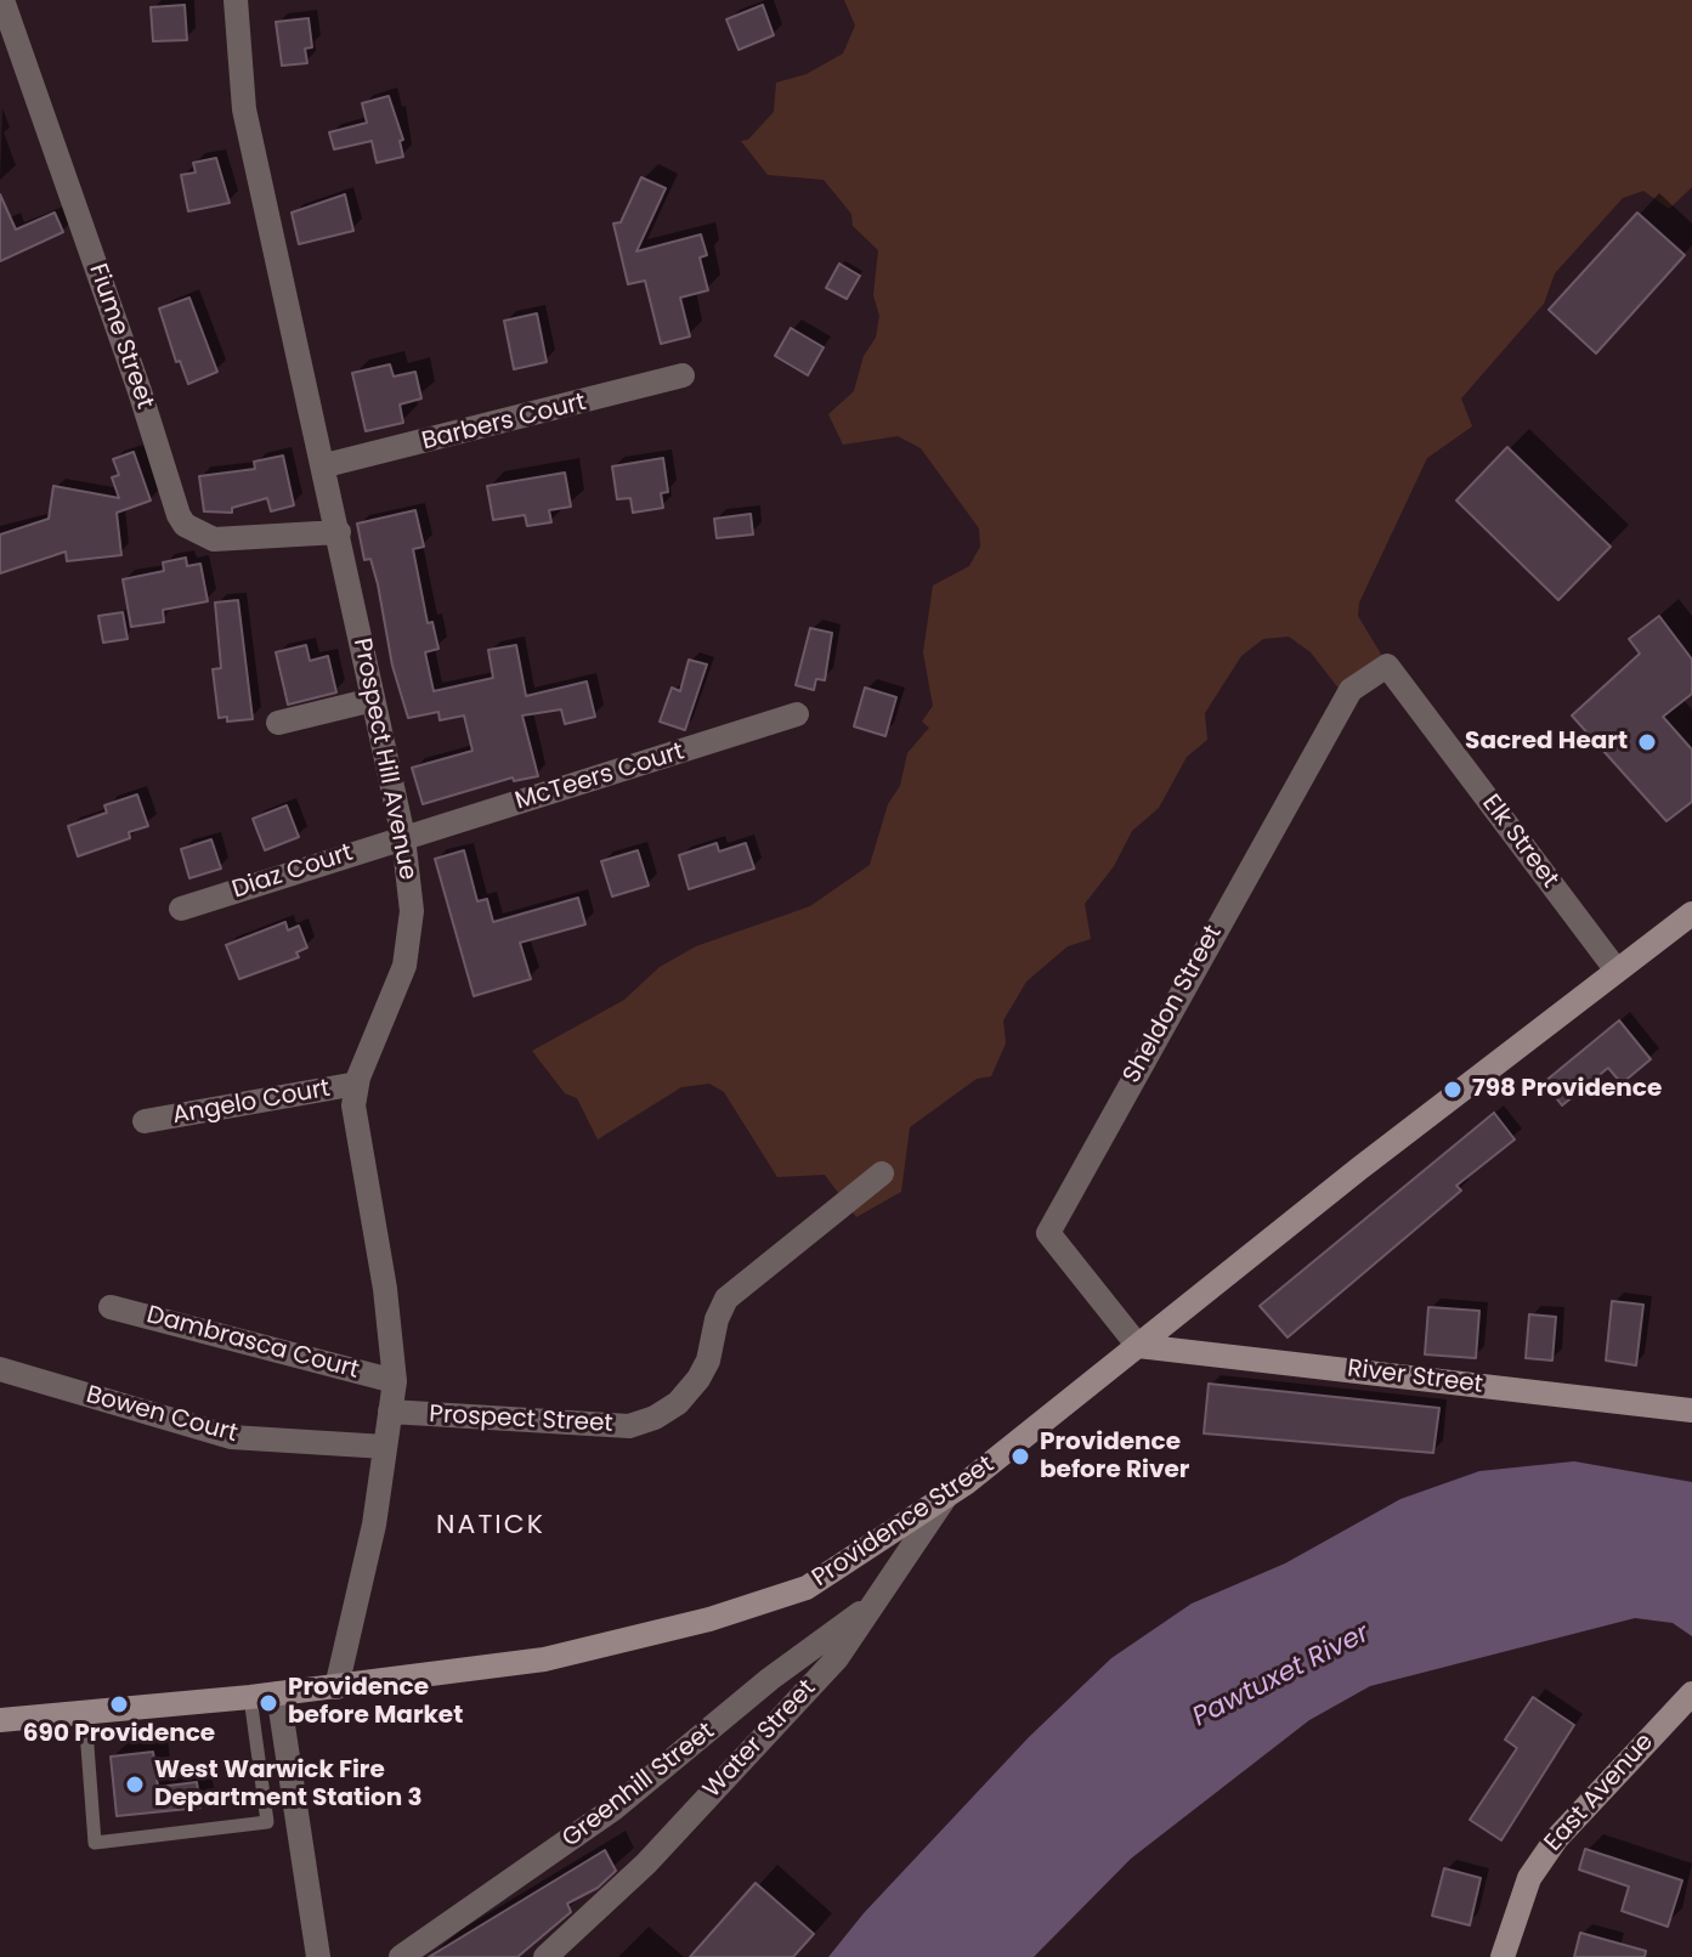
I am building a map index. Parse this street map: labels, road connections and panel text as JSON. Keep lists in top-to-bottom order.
{
  "streets": {
    "main road": ["River Street", "Providence Street", "East Avenue"],
    "street": [
      "Fiume Street",
      "Barbers Court",
      "Prospect Hill Avenue",
      "McTeers Court",
      "Elk Street",
      "Diaz Court",
      "Sheldon Street",
      "Angelo Court",
      "Dambrasca Court",
      "Bowen Court",
      "Prospect Street",
      "Water Street",
      "Greenhill Street"
    ]
  },
  "crossings": [
    ["Fiume Street", "Prospect Hill Avenue"],
    ["Barbers Court", "Prospect Hill Avenue"],
    ["Prospect Hill Avenue", "McTeers Court"],
    ["Prospect Hill Avenue", "Diaz Court"],
    ["Prospect Hill Avenue", "Angelo Court"],
    ["Prospect Hill Avenue", "Dambrasca Court"],
    ["Prospect Hill Avenue", "Bowen Court"],
    ["Prospect Hill Avenue", "Prospect Street"],
    ["Prospect Hill Avenue", "Providence Street"],
    ["McTeers Court", "Diaz Court"],
    ["Elk Street", "Sheldon Street"],
    ["Elk Street", "Providence Street"],
    ["Sheldon Street", "River Street"],
    ["Sheldon Street", "Providence Street"],
    ["River Street", "Providence Street"],
    ["Providence Street", "Water Street"],
    ["Water Street", "Greenhill Street"]
  ],
  "districts": ["NATICK"],
  "water": ["Pawtuxet River"],
  "places": [
    "Sacred Heart",
    "798 Providence",
    "Providence before River",
    "Providence before Market",
    "690 Providence",
    "West Warwick Fire Department Station 3"
  ]
}
